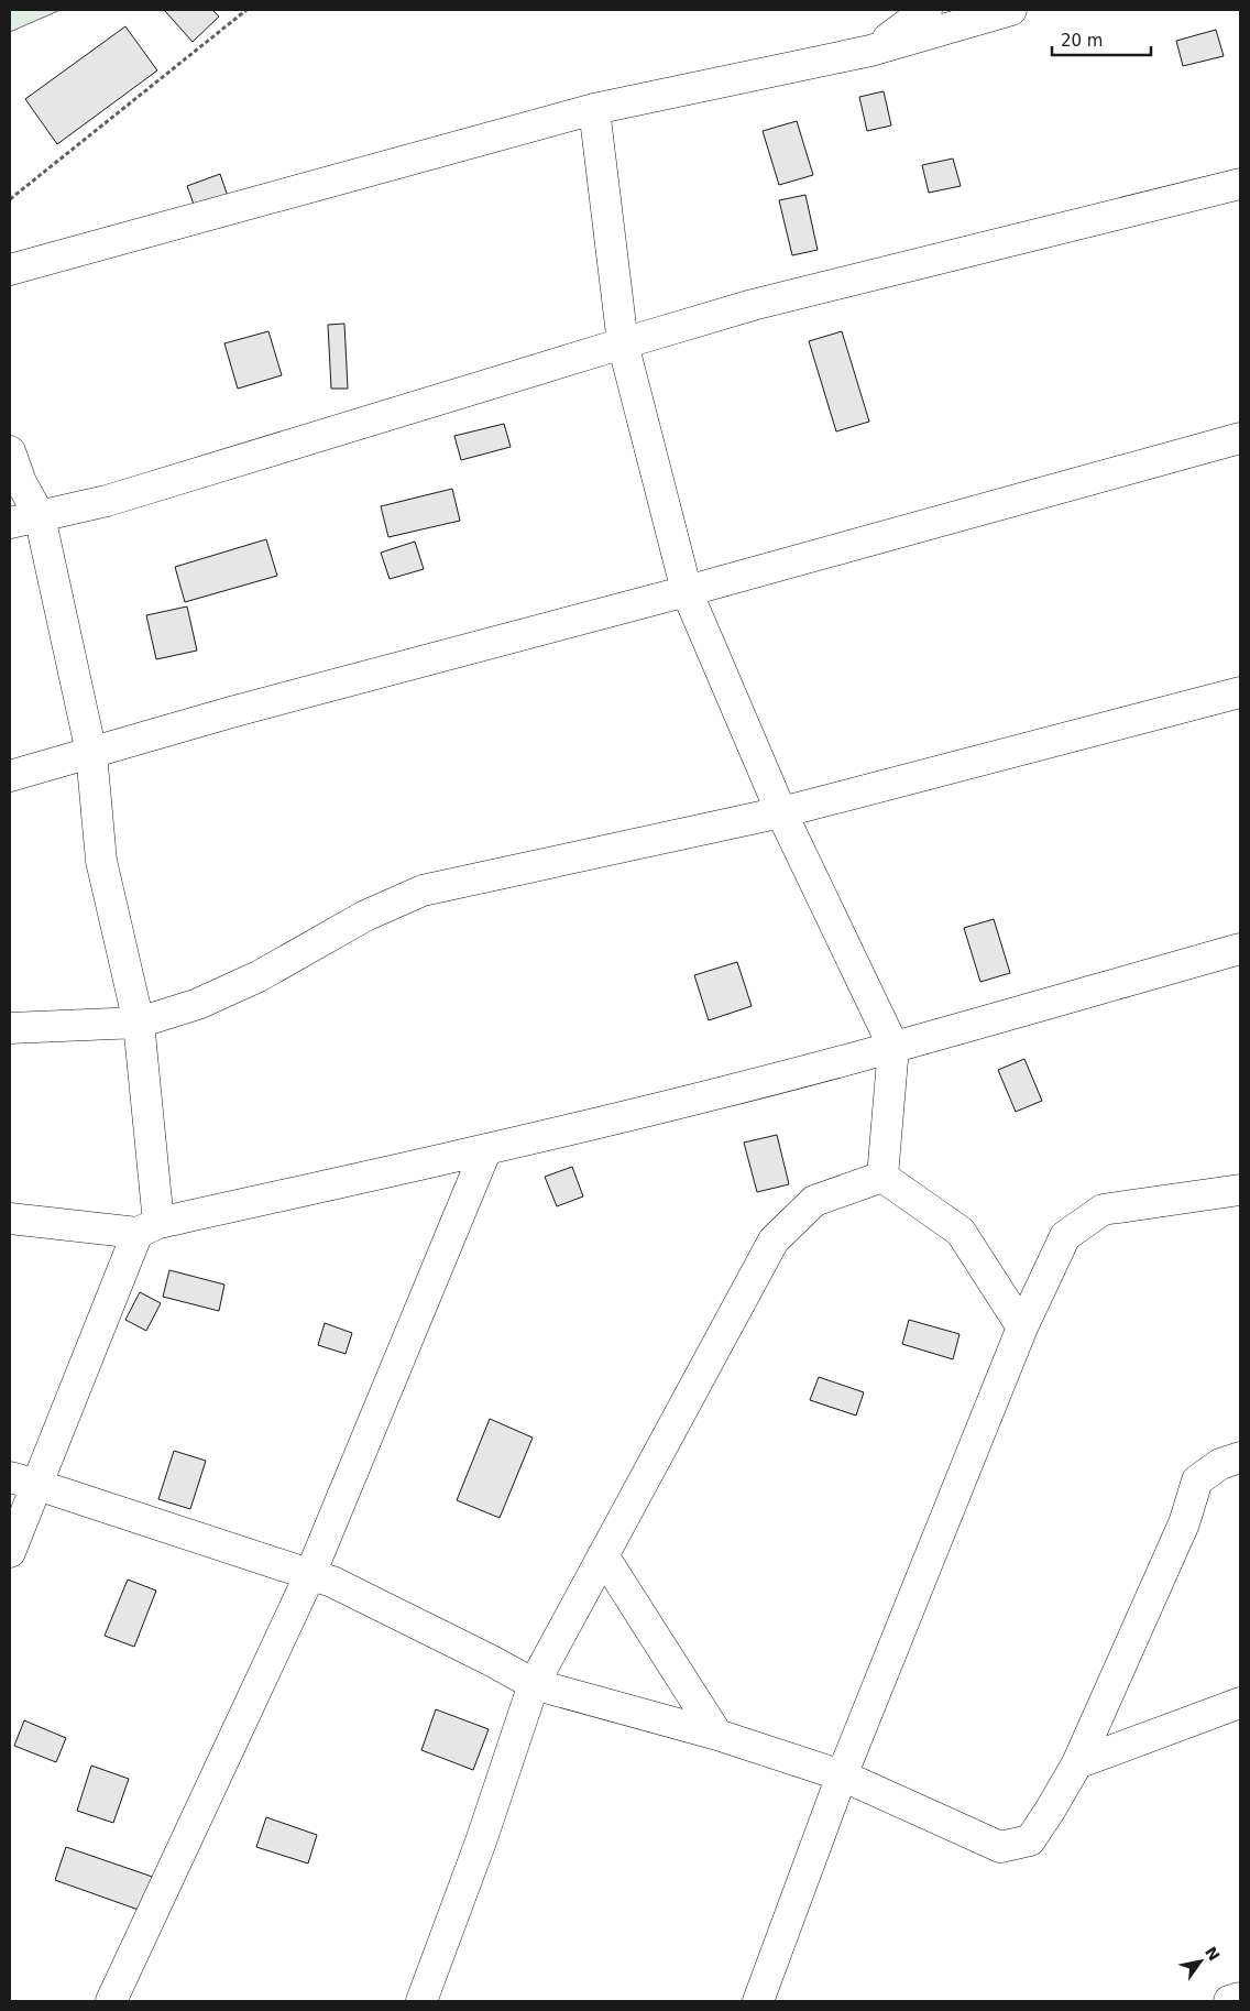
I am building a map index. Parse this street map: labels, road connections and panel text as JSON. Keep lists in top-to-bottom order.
{
  "scale_bar": "20 m",
  "north": "top right"
}
